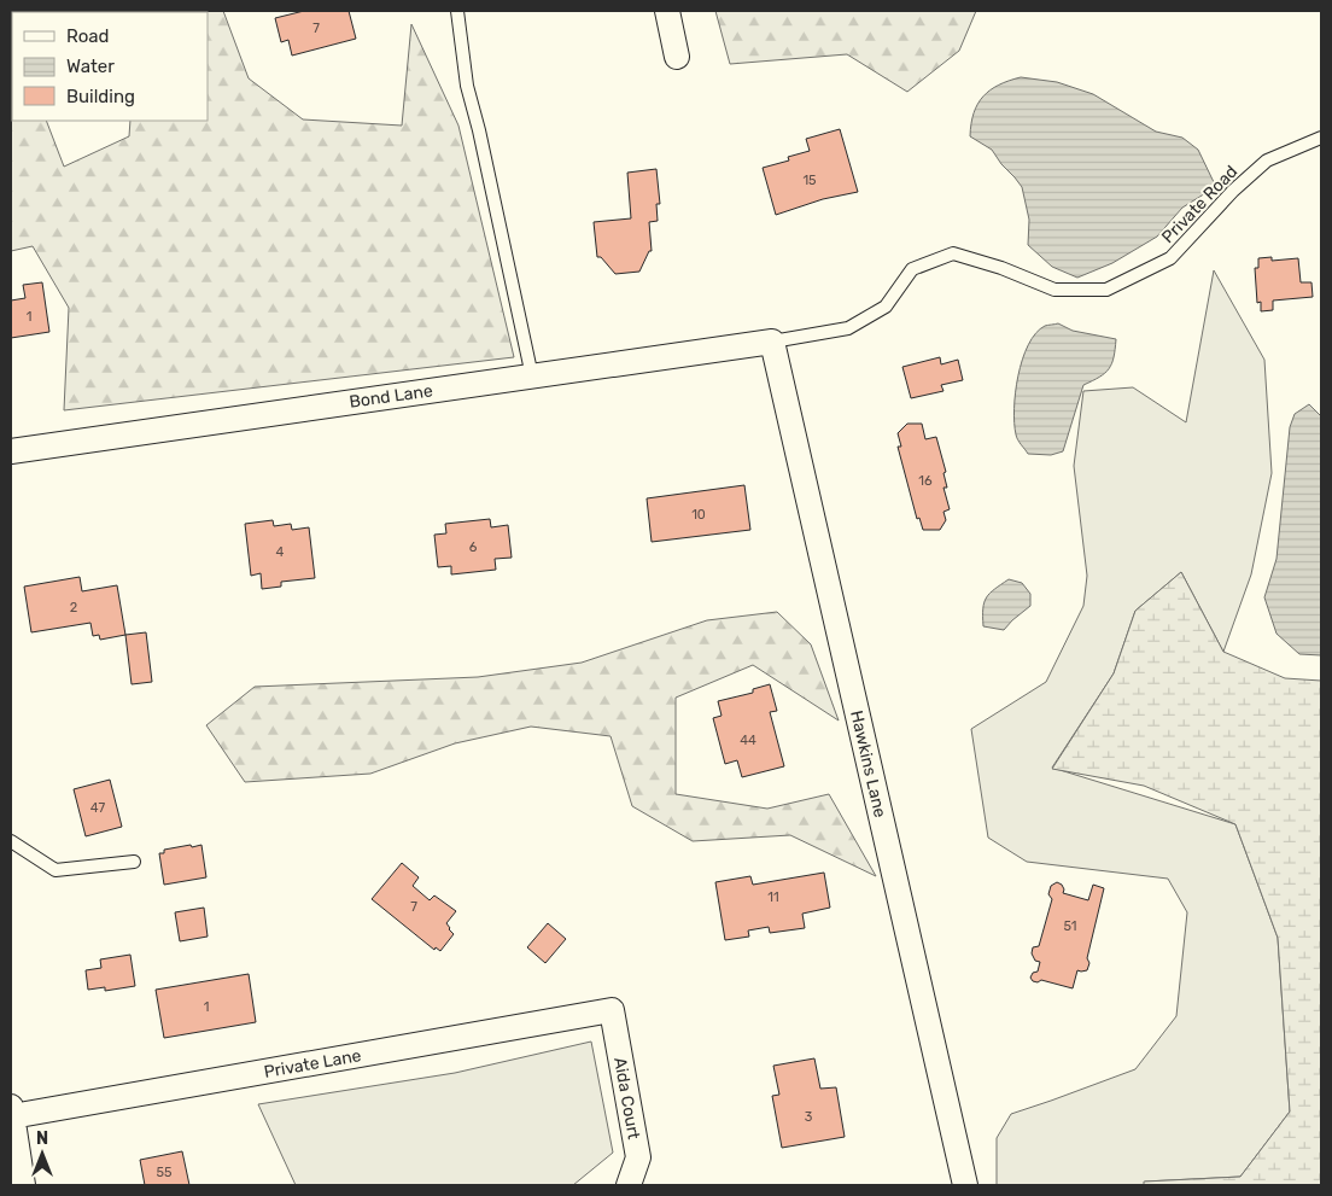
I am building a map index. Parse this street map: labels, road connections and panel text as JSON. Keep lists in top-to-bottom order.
{
  "streets": {
    "street": [
      "Bond Lane",
      "Hawkins Lane",
      "Private Lane",
      "Aida Court"
    ],
    "lane": ["Private Road"]
  },
  "crossings": [
    ["Private Road", "Bond Lane"],
    ["Private Road", "Hawkins Lane"],
    ["Bond Lane", "Hawkins Lane"],
    ["Private Lane", "Aida Court"]
  ],
  "house_numbers": [
    "7",
    "15",
    "1",
    "16",
    "10",
    "6",
    "4",
    "2",
    "44",
    "47",
    "11",
    "7",
    "51",
    "1",
    "3",
    "55"
  ],
  "legend": ["Road", "Water", "Building"],
  "north": "top"
}
